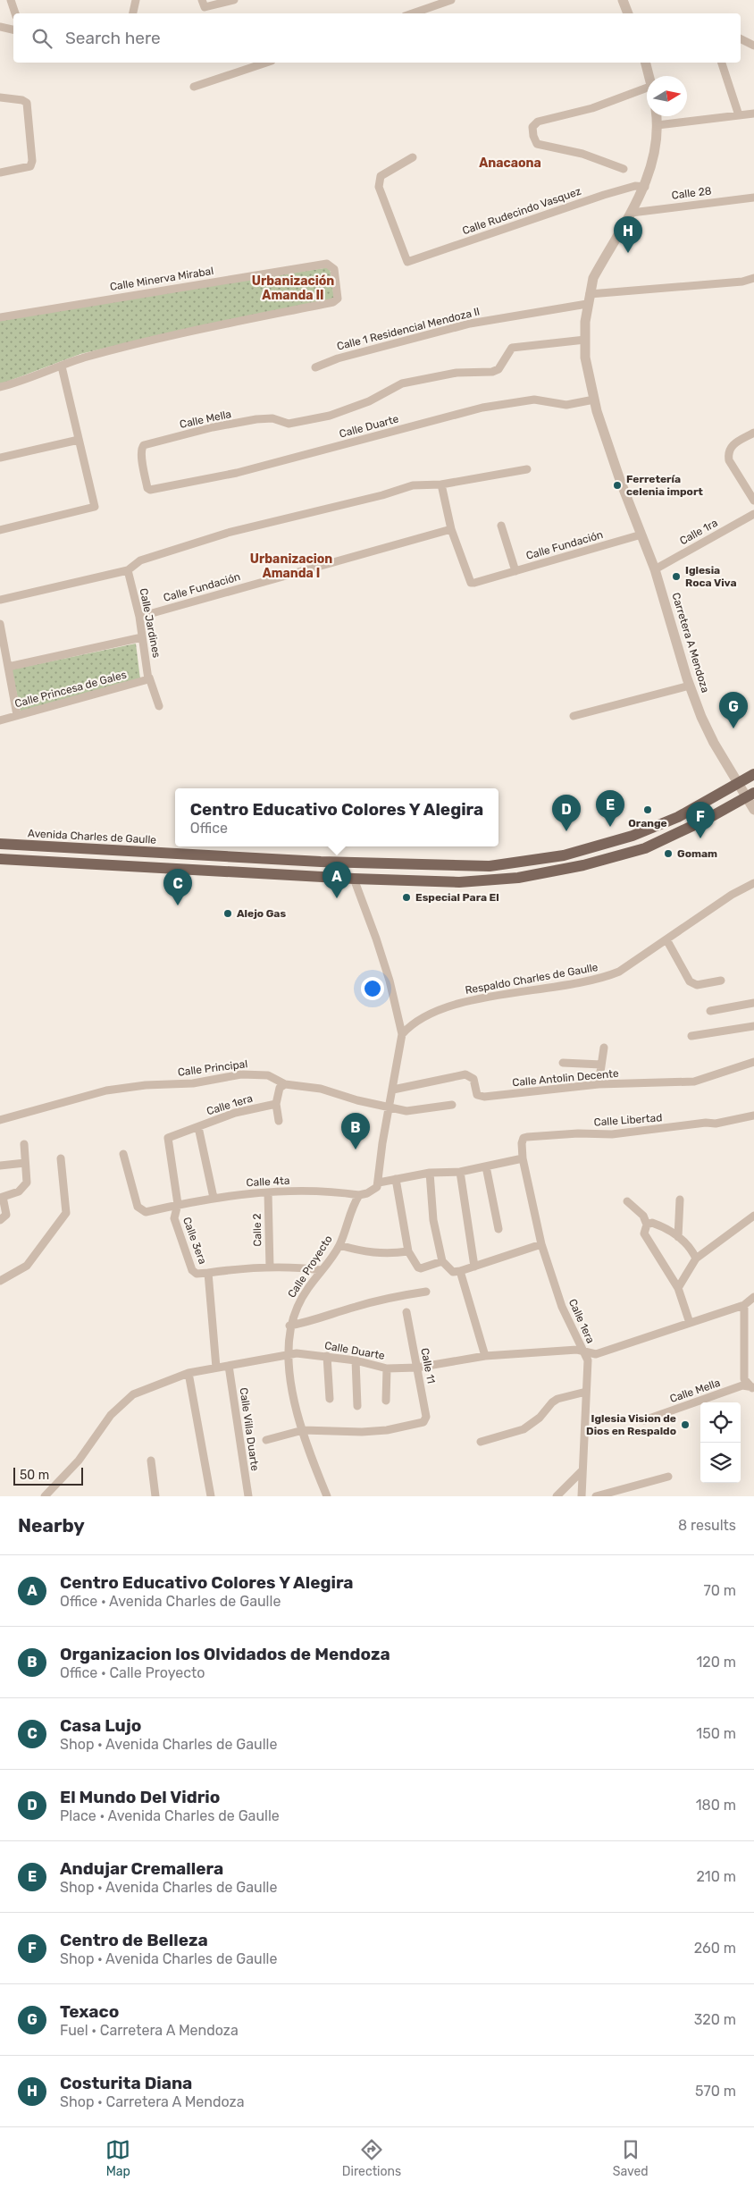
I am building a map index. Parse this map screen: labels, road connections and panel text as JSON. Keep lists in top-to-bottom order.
{
  "streets": {
    "main road": ["Avenida Charles de Gaulle"],
    "street": [
      "Calle 28",
      "Calle Rudecindo Vasquez",
      "Calle Minerva Mirabal",
      "Calle 1 Residencial Mendoza II",
      "Calle Mella",
      "Calle Duarte",
      "Calle 1ra",
      "Calle Fundación",
      "Calle Jardines",
      "Carretera A Mendoza",
      "Calle Princesa de Gales",
      "Respaldo Charles de Gaulle",
      "Calle Principal",
      "Calle Antolin Decente",
      "Calle 1era",
      "Calle Libertad",
      "Calle 4ta",
      "Calle 2",
      "Calle 3era",
      "Calle Proyecto",
      "Calle 11",
      "Calle Villa Duarte"
    ]
  },
  "crossings": [
    ["Calle 28", "Carretera A Mendoza"],
    ["Calle Rudecindo Vasquez", "Carretera A Mendoza"],
    ["Calle 1 Residencial Mendoza II", "Carretera A Mendoza"],
    ["Calle Mella", "Calle Duarte"],
    ["Calle Mella", "Carretera A Mendoza"],
    ["Calle Duarte", "Carretera A Mendoza"],
    ["Calle Duarte", "Calle 1era"],
    ["Calle Duarte", "Calle 3era"],
    ["Calle Duarte", "Calle Proyecto"],
    ["Calle Duarte", "Calle 11"],
    ["Calle Duarte", "Calle Villa Duarte"],
    ["Calle 1ra", "Carretera A Mendoza"],
    ["Calle Fundación", "Calle Jardines"],
    ["Calle Fundación", "Carretera A Mendoza"],
    ["Calle Jardines", "Calle Princesa de Gales"],
    ["Carretera A Mendoza", "Avenida Charles de Gaulle"],
    ["Calle 1era", "Calle Libertad"],
    ["Calle 1era", "Calle 3era"],
    ["Calle 4ta", "Calle 2"],
    ["Calle 4ta", "Calle 3era"],
    ["Calle 4ta", "Calle Proyecto"],
    ["Calle Proyecto", "Calle 11"]
  ],
  "districts": ["Anacaona", "Urbanización Amanda II", "Urbanizacion Amanda I"],
  "places": [
    "Ferretería celenia import",
    "Iglesia Roca Viva",
    "Orange",
    "Gomam",
    "Especial Para El",
    "Alejo Gas",
    "Iglesia Vision de Dios en Respaldo"
  ],
  "scale_bar": "50 m",
  "north": "right",
  "page": {
    "search": "Search here",
    "pins": [
      "H",
      "G",
      "E",
      "D",
      "F",
      "A",
      "C",
      "B"
    ],
    "popup": ["Centro Educativo Colores Y Alegira", "Office"],
    "scale": "50 m",
    "heading": ["Nearby", "8 results"],
    "list": [
      {
        "mark": "A",
        "name": "Centro Educativo Colores Y Alegira",
        "note": "Office · Avenida Charles de Gaulle",
        "value": "70 m"
      },
      {
        "mark": "B",
        "name": "Organizacion los Olvidados de Mendoza",
        "note": "Office · Calle Proyecto",
        "value": "120 m"
      },
      {
        "mark": "C",
        "name": "Casa Lujo",
        "note": "Shop · Avenida Charles de Gaulle",
        "value": "150 m"
      },
      {
        "mark": "D",
        "name": "El Mundo Del Vidrio",
        "note": "Place · Avenida Charles de Gaulle",
        "value": "180 m"
      },
      {
        "mark": "E",
        "name": "Andujar Cremallera",
        "note": "Shop · Avenida Charles de Gaulle",
        "value": "210 m"
      },
      {
        "mark": "F",
        "name": "Centro de Belleza",
        "note": "Shop · Avenida Charles de Gaulle",
        "value": "260 m"
      },
      {
        "mark": "G",
        "name": "Texaco",
        "note": "Fuel · Carretera A Mendoza",
        "value": "320 m"
      },
      {
        "mark": "H",
        "name": "Costurita Diana",
        "note": "Shop · Carretera A Mendoza",
        "value": "570 m"
      }
    ],
    "nav": ["Map", "Directions", "Saved"]
  }
}
